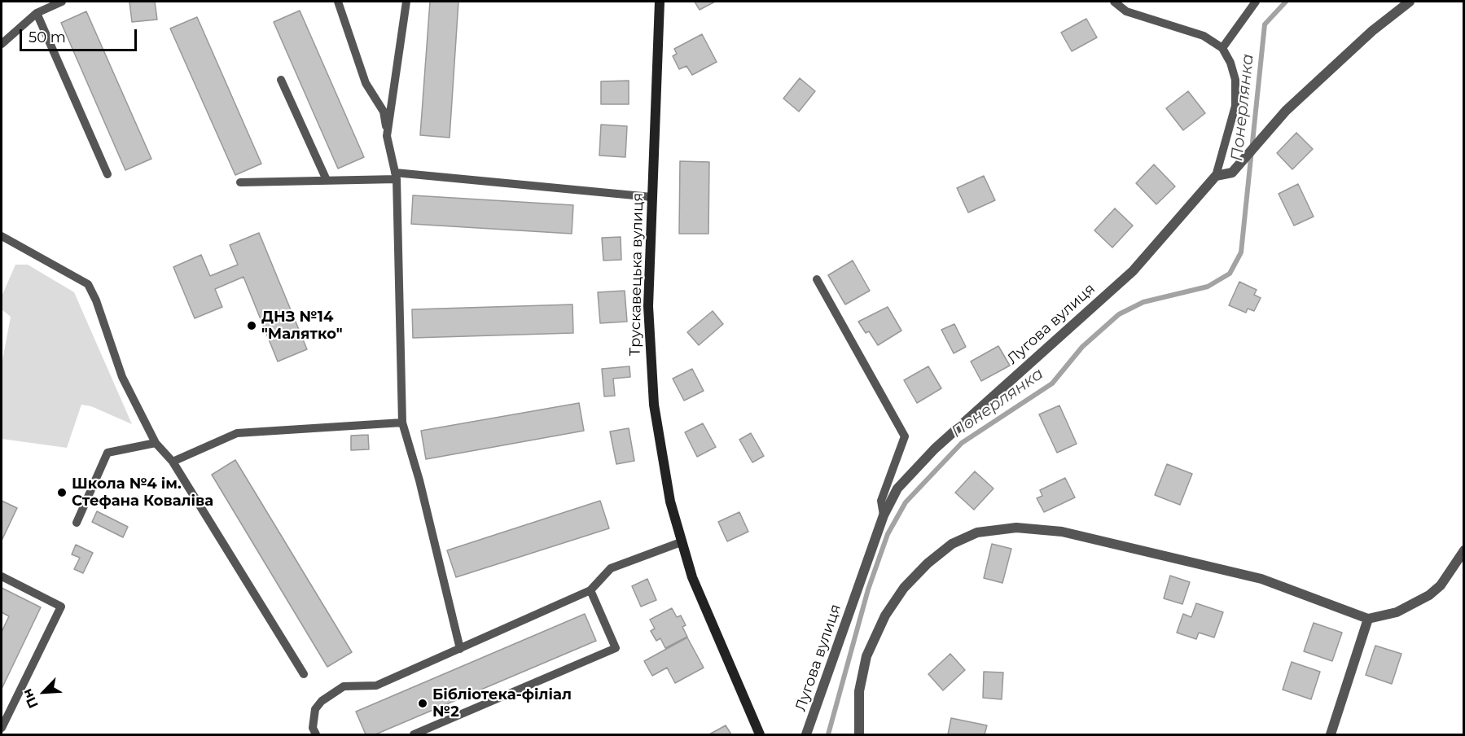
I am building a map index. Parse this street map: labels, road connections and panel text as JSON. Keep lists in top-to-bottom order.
{
  "streets": {
    "main road": ["Трускавецька вулиця"],
    "street": ["Лугова вулиця"]
  },
  "water": ["Понерлянка"],
  "places": ["ДНЗ №14 \"Малятко\"", "Школа №4 ім. Стефана Коваліва", "Бібліотека-філіал №2"],
  "scale_bar": "50 m",
  "north": "bottom left"
}
